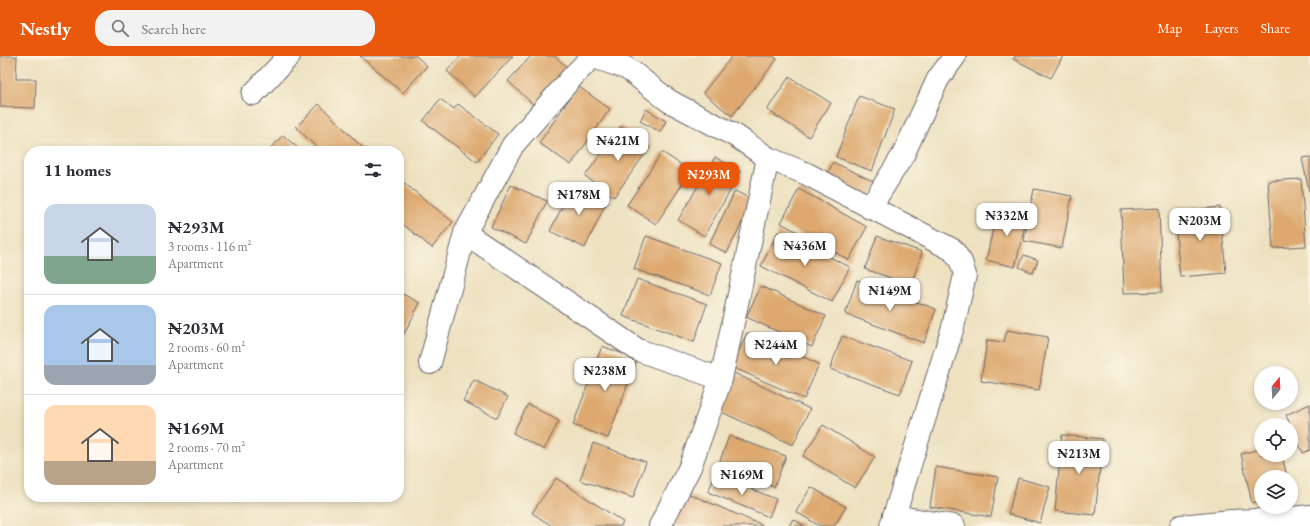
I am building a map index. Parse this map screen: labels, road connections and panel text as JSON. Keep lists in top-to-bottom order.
{
  "north": "top",
  "page": {
    "header": "Nestly",
    "search": "Search here",
    "nav": ["Map", "Layers", "Share"],
    "price": [
      "₦421M",
      "₦293M",
      "₦178M",
      "₦332M",
      "₦203M",
      "₦436M",
      "₦149M",
      "₦244M",
      "₦238M",
      "₦213M",
      "₦169M"
    ],
    "heading": "11 homes",
    "list": [
      {
        "name": "₦293M",
        "note": "3 rooms · 116 m² · Apartment"
      },
      {
        "name": "₦203M",
        "note": "2 rooms · 60 m² · Apartment"
      },
      {
        "name": "₦169M",
        "note": "2 rooms · 70 m² · Apartment"
      }
    ]
  }
}
